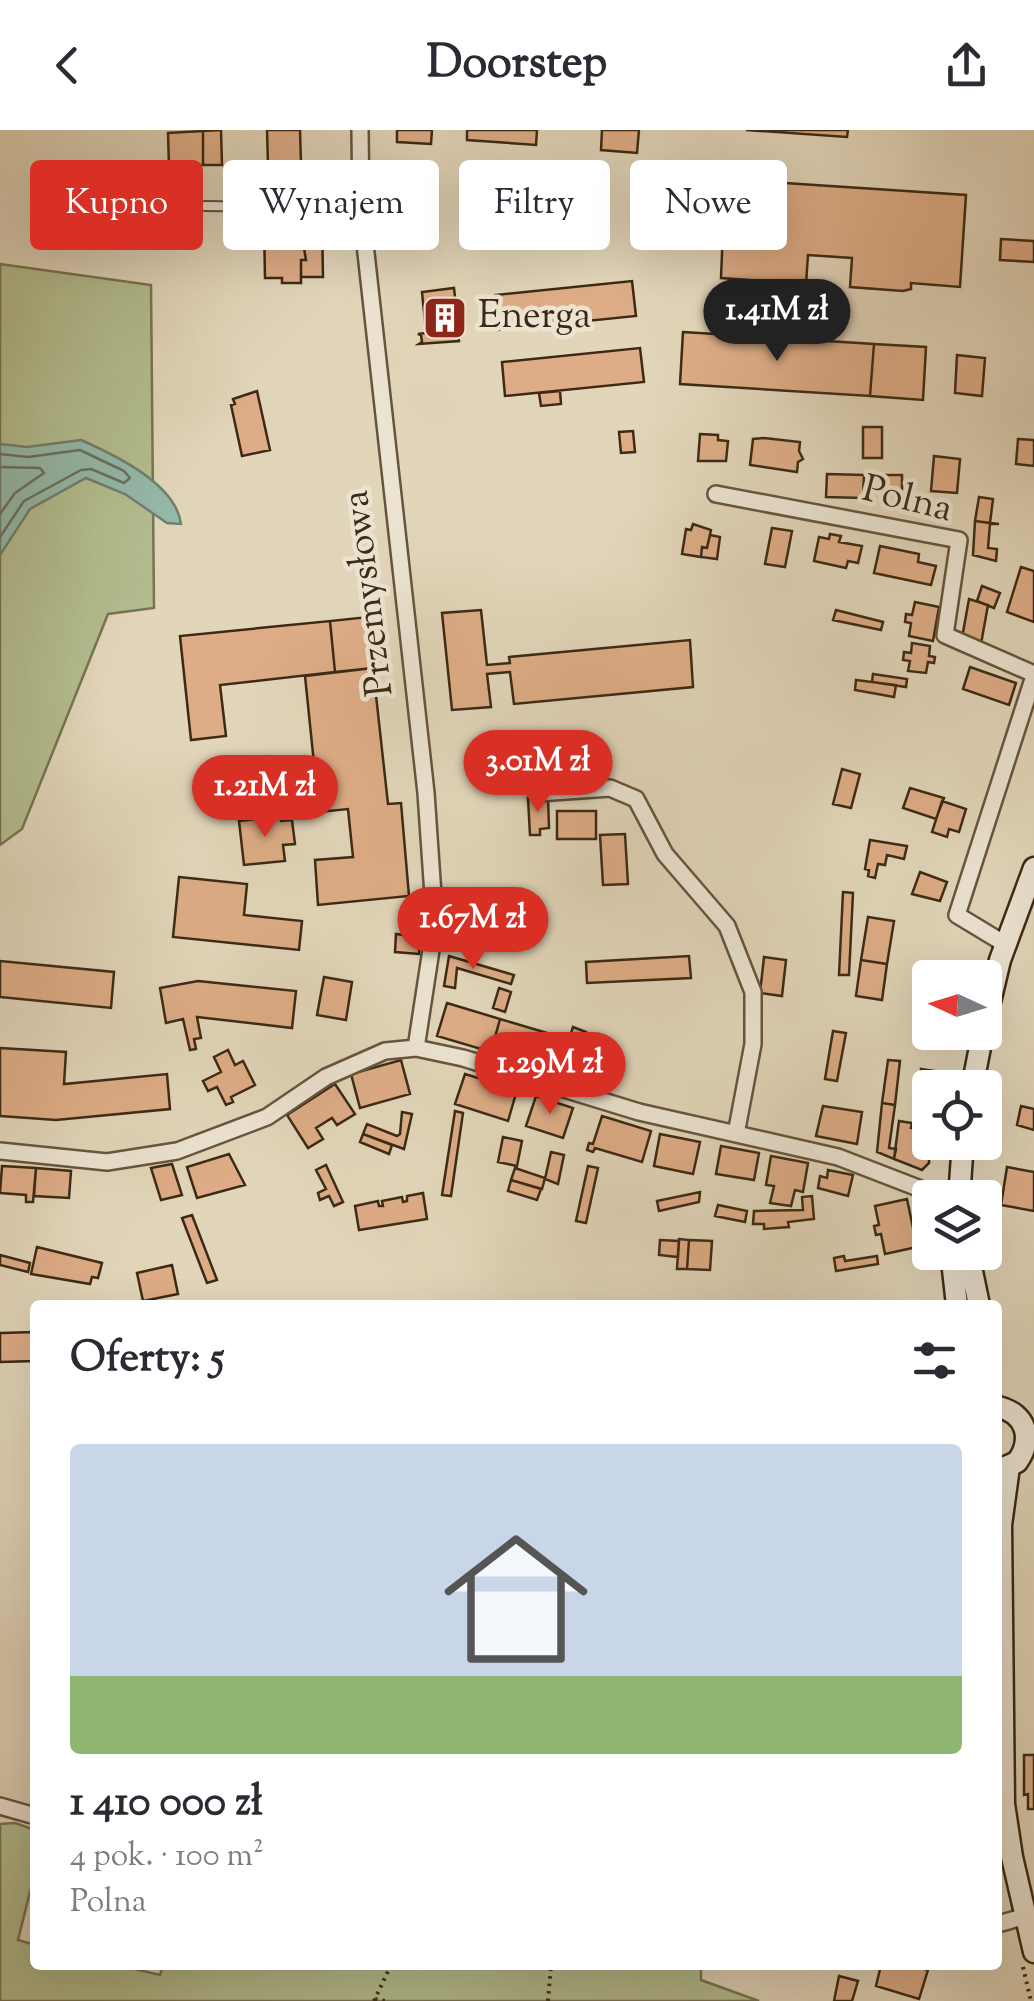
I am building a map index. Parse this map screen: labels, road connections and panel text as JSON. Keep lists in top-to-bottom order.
{
  "streets": {
    "street": ["Polna", "Przemysłowa"]
  },
  "places": {
    "building": ["Energa"]
  },
  "north": "left",
  "page": {
    "header": "Doorstep",
    "chip": [
      "Kupno",
      "Wynajem",
      "Filtry",
      "Nowe"
    ],
    "price": [
      "1.41M zł",
      "3.01M zł",
      "1.21M zł",
      "1.67M zł",
      "1.29M zł"
    ],
    "heading": "Oferty: 5",
    "list": [
      {
        "name": "1 410 000 zł",
        "note": "4 pok. · 100 m² · Polna"
      }
    ]
  }
}
